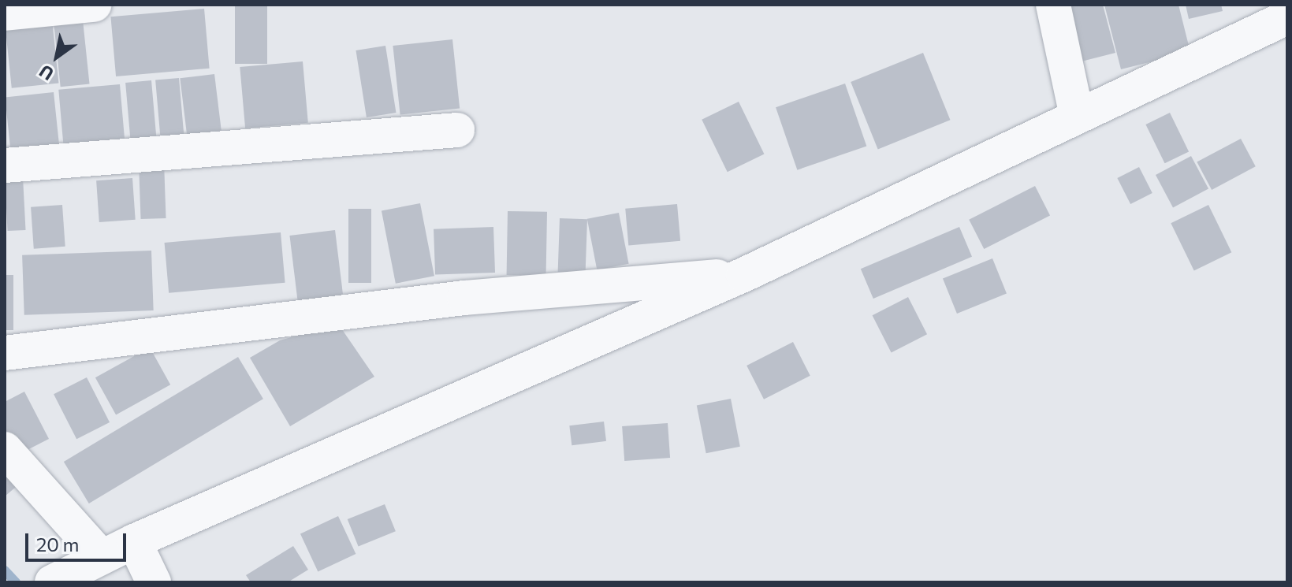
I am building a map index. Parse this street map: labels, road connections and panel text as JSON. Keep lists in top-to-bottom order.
{
  "scale_bar": "20 m",
  "north": "bottom left"
}
